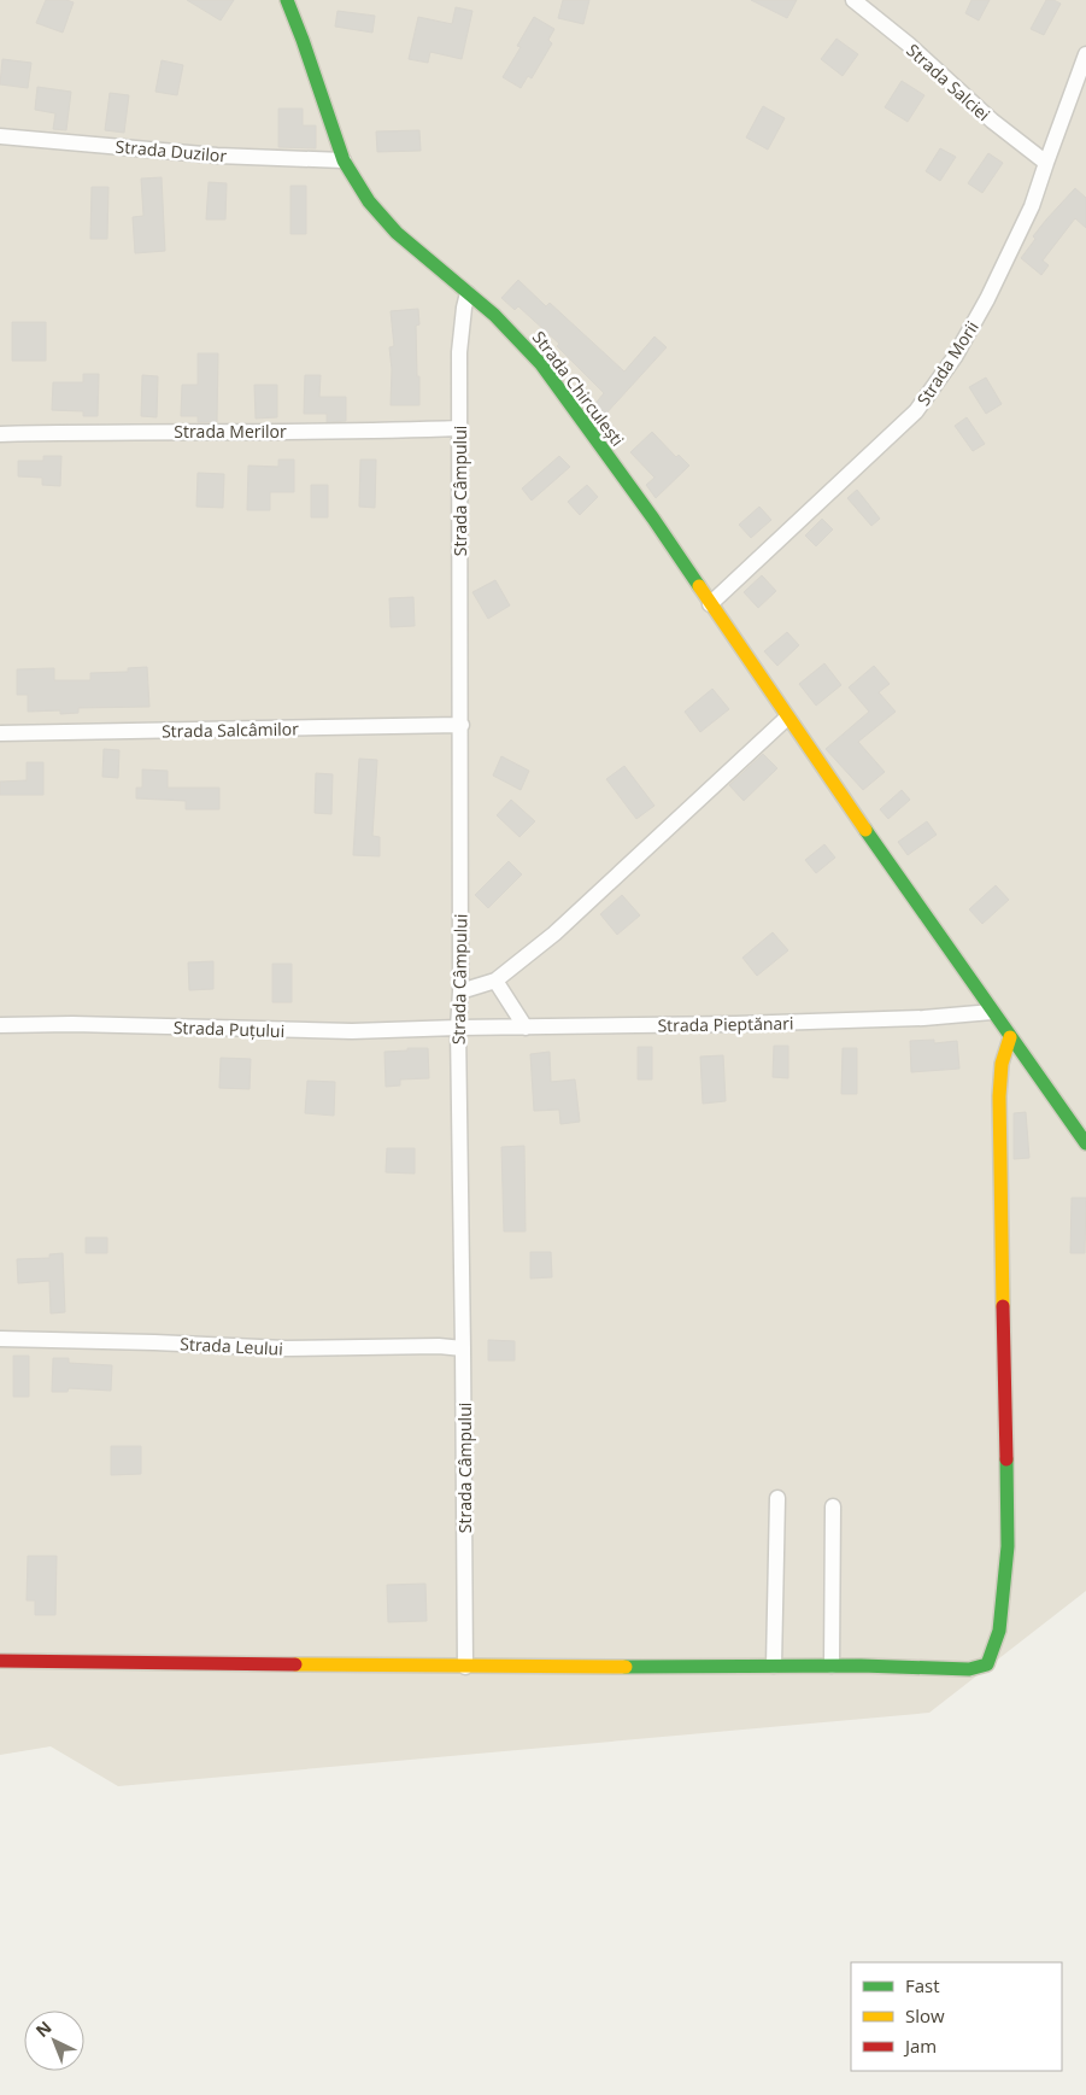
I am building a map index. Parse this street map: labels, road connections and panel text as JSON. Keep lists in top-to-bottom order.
{
  "streets": {
    "street": [
      "Strada Salciei",
      "Strada Duzilor",
      "Strada Morii",
      "Strada Chirculești",
      "Strada Merilor",
      "Strada Câmpului",
      "Strada Salcâmilor",
      "Strada Pieptănari",
      "Strada Puțului",
      "Strada Leului"
    ]
  },
  "crossings": [
    ["Strada Salciei", "Strada Morii"],
    ["Strada Duzilor", "Strada Chirculești"],
    ["Strada Morii", "Strada Chirculești"],
    ["Strada Chirculești", "Strada Câmpului"],
    ["Strada Chirculești", "Strada Pieptănari"],
    ["Strada Merilor", "Strada Câmpului"],
    ["Strada Câmpului", "Strada Salcâmilor"],
    ["Strada Câmpului", "Strada Pieptănari"],
    ["Strada Câmpului", "Strada Puțului"],
    ["Strada Câmpului", "Strada Leului"],
    ["Strada Pieptănari", "Strada Puțului"]
  ],
  "legend": ["Fast", "Slow", "Jam"],
  "north": "top left"
}
